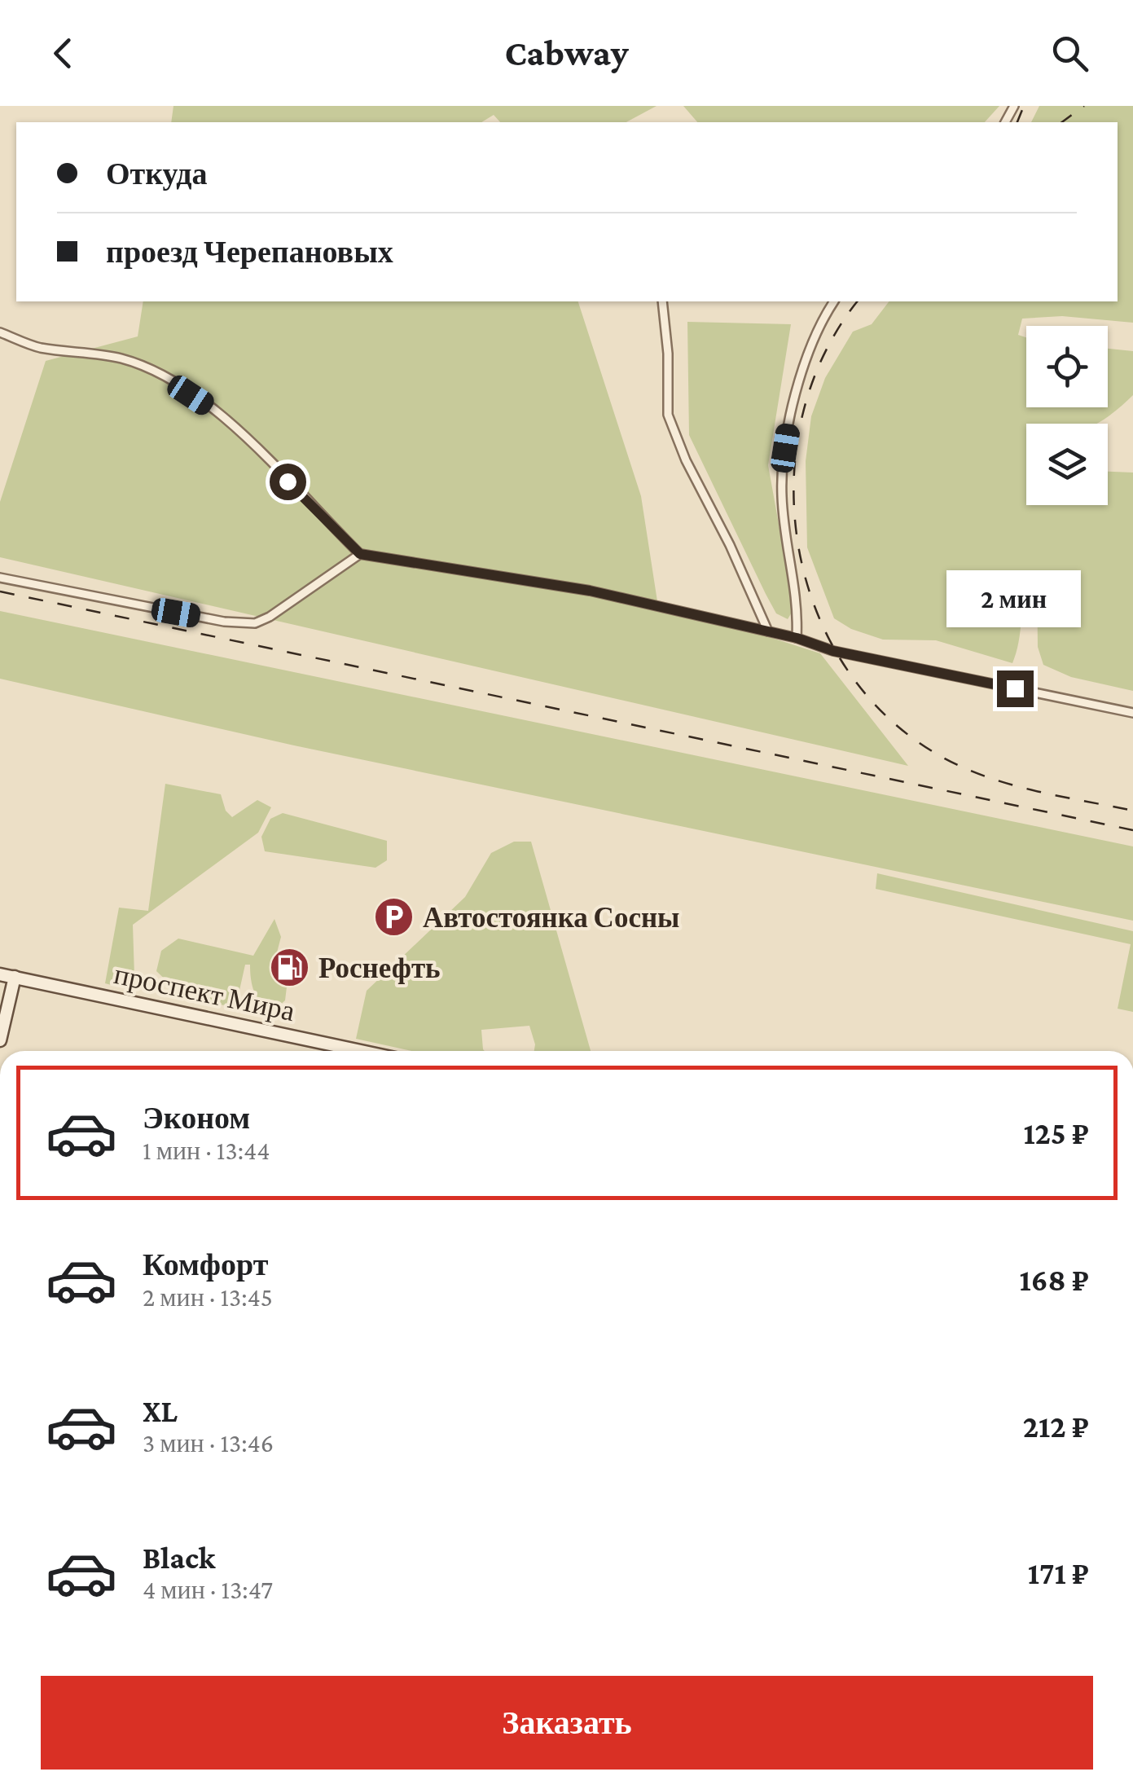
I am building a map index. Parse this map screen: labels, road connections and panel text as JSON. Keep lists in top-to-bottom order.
{
  "streets": {
    "main road": ["проспект Мира"]
  },
  "places": {
    "parking": ["Автостоянка Сосны"],
    "fuel station": ["Роснефть"]
  },
  "page": {
    "header": "Cabway",
    "banner": ["Откуда", "проезд Черепановых"],
    "bubble": "2 мин",
    "list": [
      {
        "name": "Эконом",
        "note": "1 мин · 13:44",
        "value": "125 ₽"
      },
      {
        "name": "Комфорт",
        "note": "2 мин · 13:45",
        "value": "168 ₽"
      },
      {
        "name": "XL",
        "note": "3 мин · 13:46",
        "value": "212 ₽"
      },
      {
        "name": "Black",
        "note": "4 мин · 13:47",
        "value": "171 ₽"
      }
    ],
    "buttons": "Заказать"
  }
}
